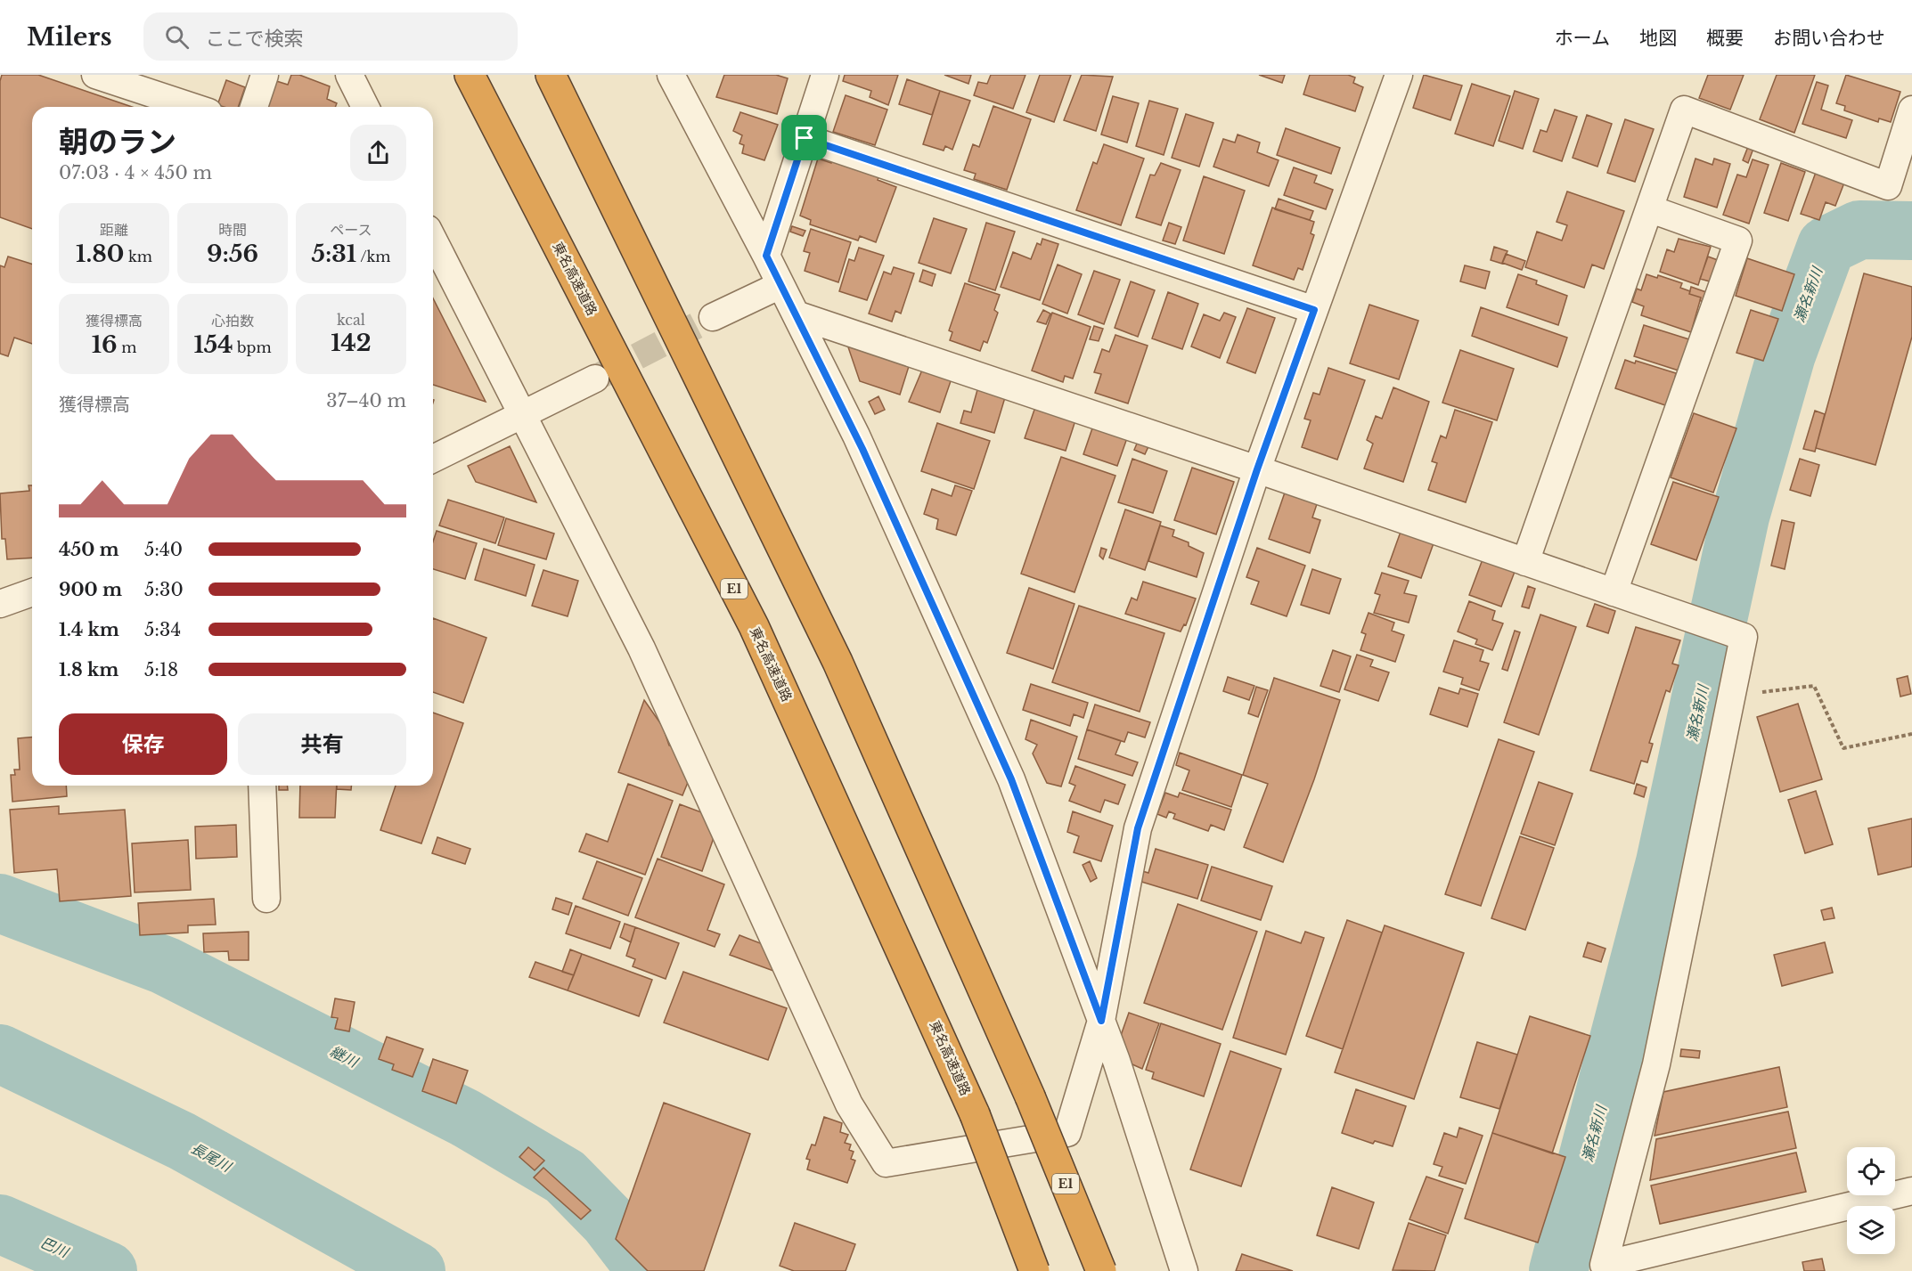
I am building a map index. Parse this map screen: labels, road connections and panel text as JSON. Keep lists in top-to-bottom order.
{
  "streets": {
    "highway": ["東名高速道路", "E1"]
  },
  "water": [
    "瀬名新川",
    "継川",
    "長尾川",
    "巴川"
  ],
  "page": {
    "header": "Milers",
    "search": "ここで検索",
    "nav": [
      "ホーム",
      "地図",
      "概要",
      "お問い合わせ"
    ],
    "heading": ["朝のラン", "07:03 · 4 × 450 m"],
    "stats": [
      ["距離", "1.80 km"],
      ["時間", "9:56"],
      ["ペース", "5:31 /km"],
      ["獲得標高", "16 m"],
      ["心拍数", "154 bpm"],
      ["kcal", "142"]
    ],
    "chart": ["獲得標高", "37–40 m"],
    "list": [
      {
        "name": "450 m",
        "note": "5:40"
      },
      {
        "name": "900 m",
        "note": "5:30"
      },
      {
        "name": "1.4 km",
        "note": "5:34"
      },
      {
        "name": "1.8 km",
        "note": "5:18"
      }
    ],
    "buttons": ["保存", "共有"]
  }
}
